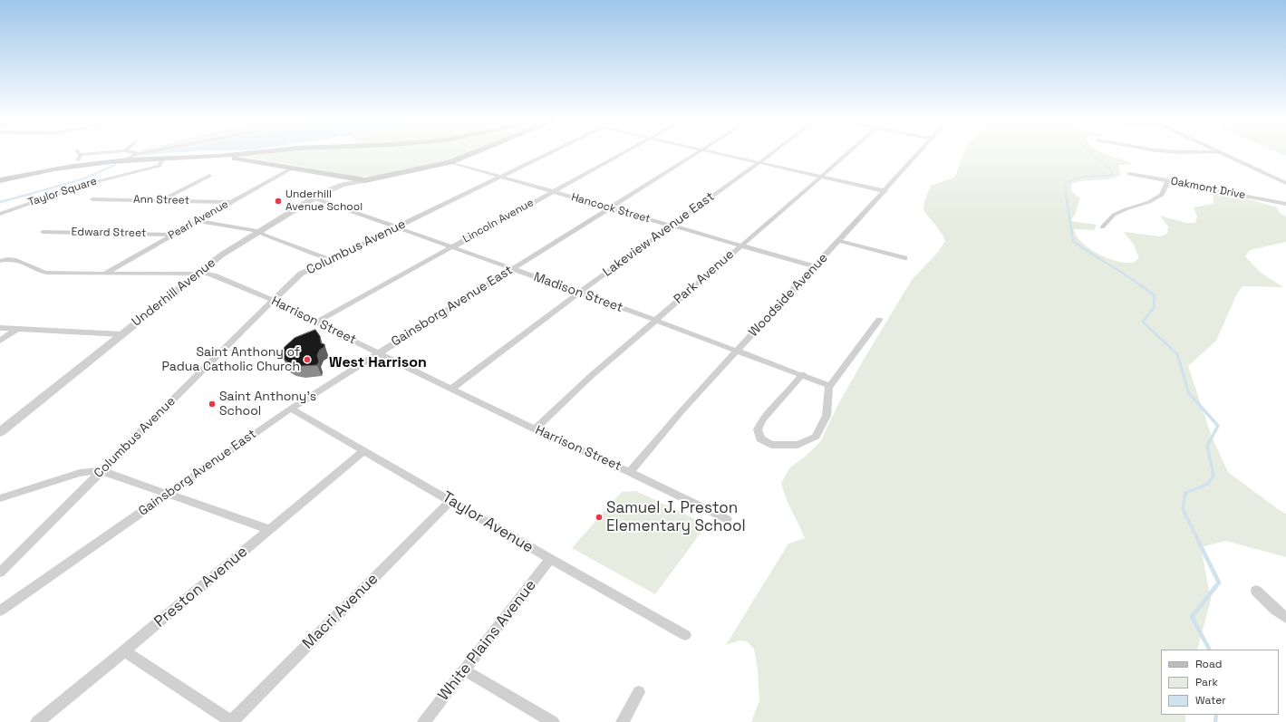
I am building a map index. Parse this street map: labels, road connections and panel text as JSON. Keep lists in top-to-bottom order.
{
  "streets": {
    "street": [
      "Oakmont Drive",
      "Taylor Square",
      "Ann Street",
      "Hancock Street",
      "Pearl Avenue",
      "Lincoln Avenue",
      "Edward Street",
      "Lakeview Avenue East",
      "Columbus Avenue",
      "Park Avenue",
      "Underhill Avenue",
      "Madison Street",
      "Woodside Avenue",
      "Gainsborg Avenue East",
      "Harrison Street",
      "Taylor Avenue",
      "Preston Avenue",
      "Macri Avenue",
      "White Plains Avenue"
    ]
  },
  "crossings": [
    ["Ann Street", "Pearl Avenue"],
    ["Hancock Street", "Lincoln Avenue"],
    ["Hancock Street", "Lakeview Avenue East"],
    ["Hancock Street", "Columbus Avenue"],
    ["Hancock Street", "Park Avenue"],
    ["Hancock Street", "Woodside Avenue"],
    ["Hancock Street", "Gainsborg Avenue East"],
    ["Pearl Avenue", "Edward Street"],
    ["Pearl Avenue", "Harrison Street"],
    ["Lincoln Avenue", "Madison Street"],
    ["Lincoln Avenue", "Harrison Street"],
    ["Lakeview Avenue East", "Madison Street"],
    ["Lakeview Avenue East", "Harrison Street"],
    ["Columbus Avenue", "Madison Street"],
    ["Columbus Avenue", "Harrison Street"],
    ["Park Avenue", "Madison Street"],
    ["Park Avenue", "Harrison Street"],
    ["Underhill Avenue", "Madison Street"],
    ["Underhill Avenue", "Harrison Street"],
    ["Madison Street", "Woodside Avenue"],
    ["Madison Street", "Gainsborg Avenue East"],
    ["Woodside Avenue", "Harrison Street"],
    ["Gainsborg Avenue East", "Harrison Street"],
    ["Gainsborg Avenue East", "Taylor Avenue"],
    ["Taylor Avenue", "Preston Avenue"],
    ["Taylor Avenue", "Macri Avenue"],
    ["Taylor Avenue", "White Plains Avenue"]
  ],
  "districts": ["West Harrison"],
  "places": [
    "Underhill Avenue School",
    "Saint Anthony of Padua Catholic Church",
    "Saint Anthony's School",
    "Samuel J. Preston Elementary School"
  ],
  "legend": ["Road", "Park", "Water"]
}
